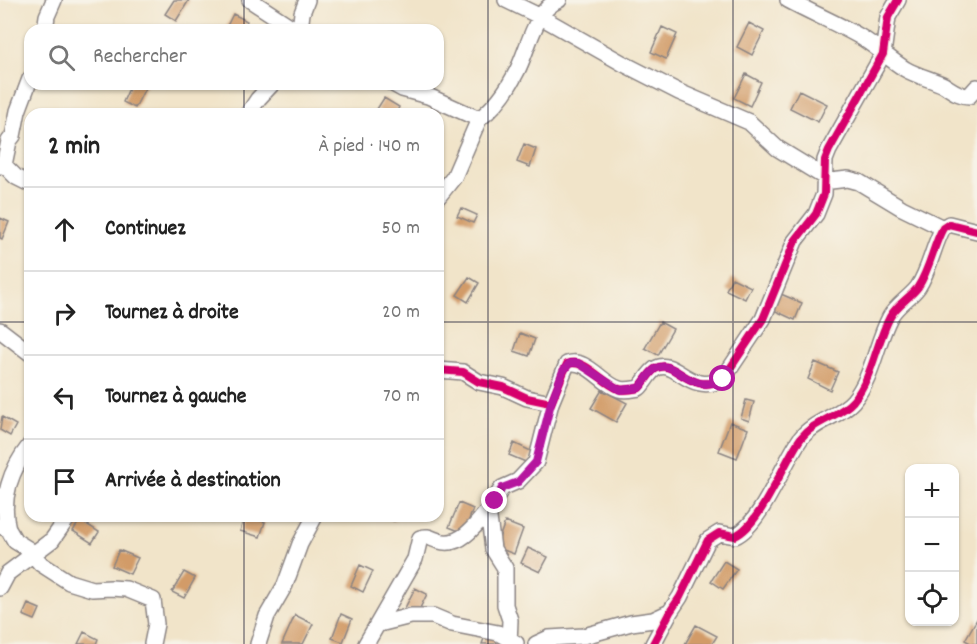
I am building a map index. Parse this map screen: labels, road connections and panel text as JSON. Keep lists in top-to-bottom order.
{
  "page": {
    "search": "Rechercher",
    "heading": ["2 min", "À pied · 140 m"],
    "list": [
      ["Continuez", "50 m"],
      ["Tournez à droite", "20 m"],
      ["Tournez à gauche", "70 m"],
      "Arrivée à destination"
    ],
    "map_buttons": ["+", "−"]
  }
}
